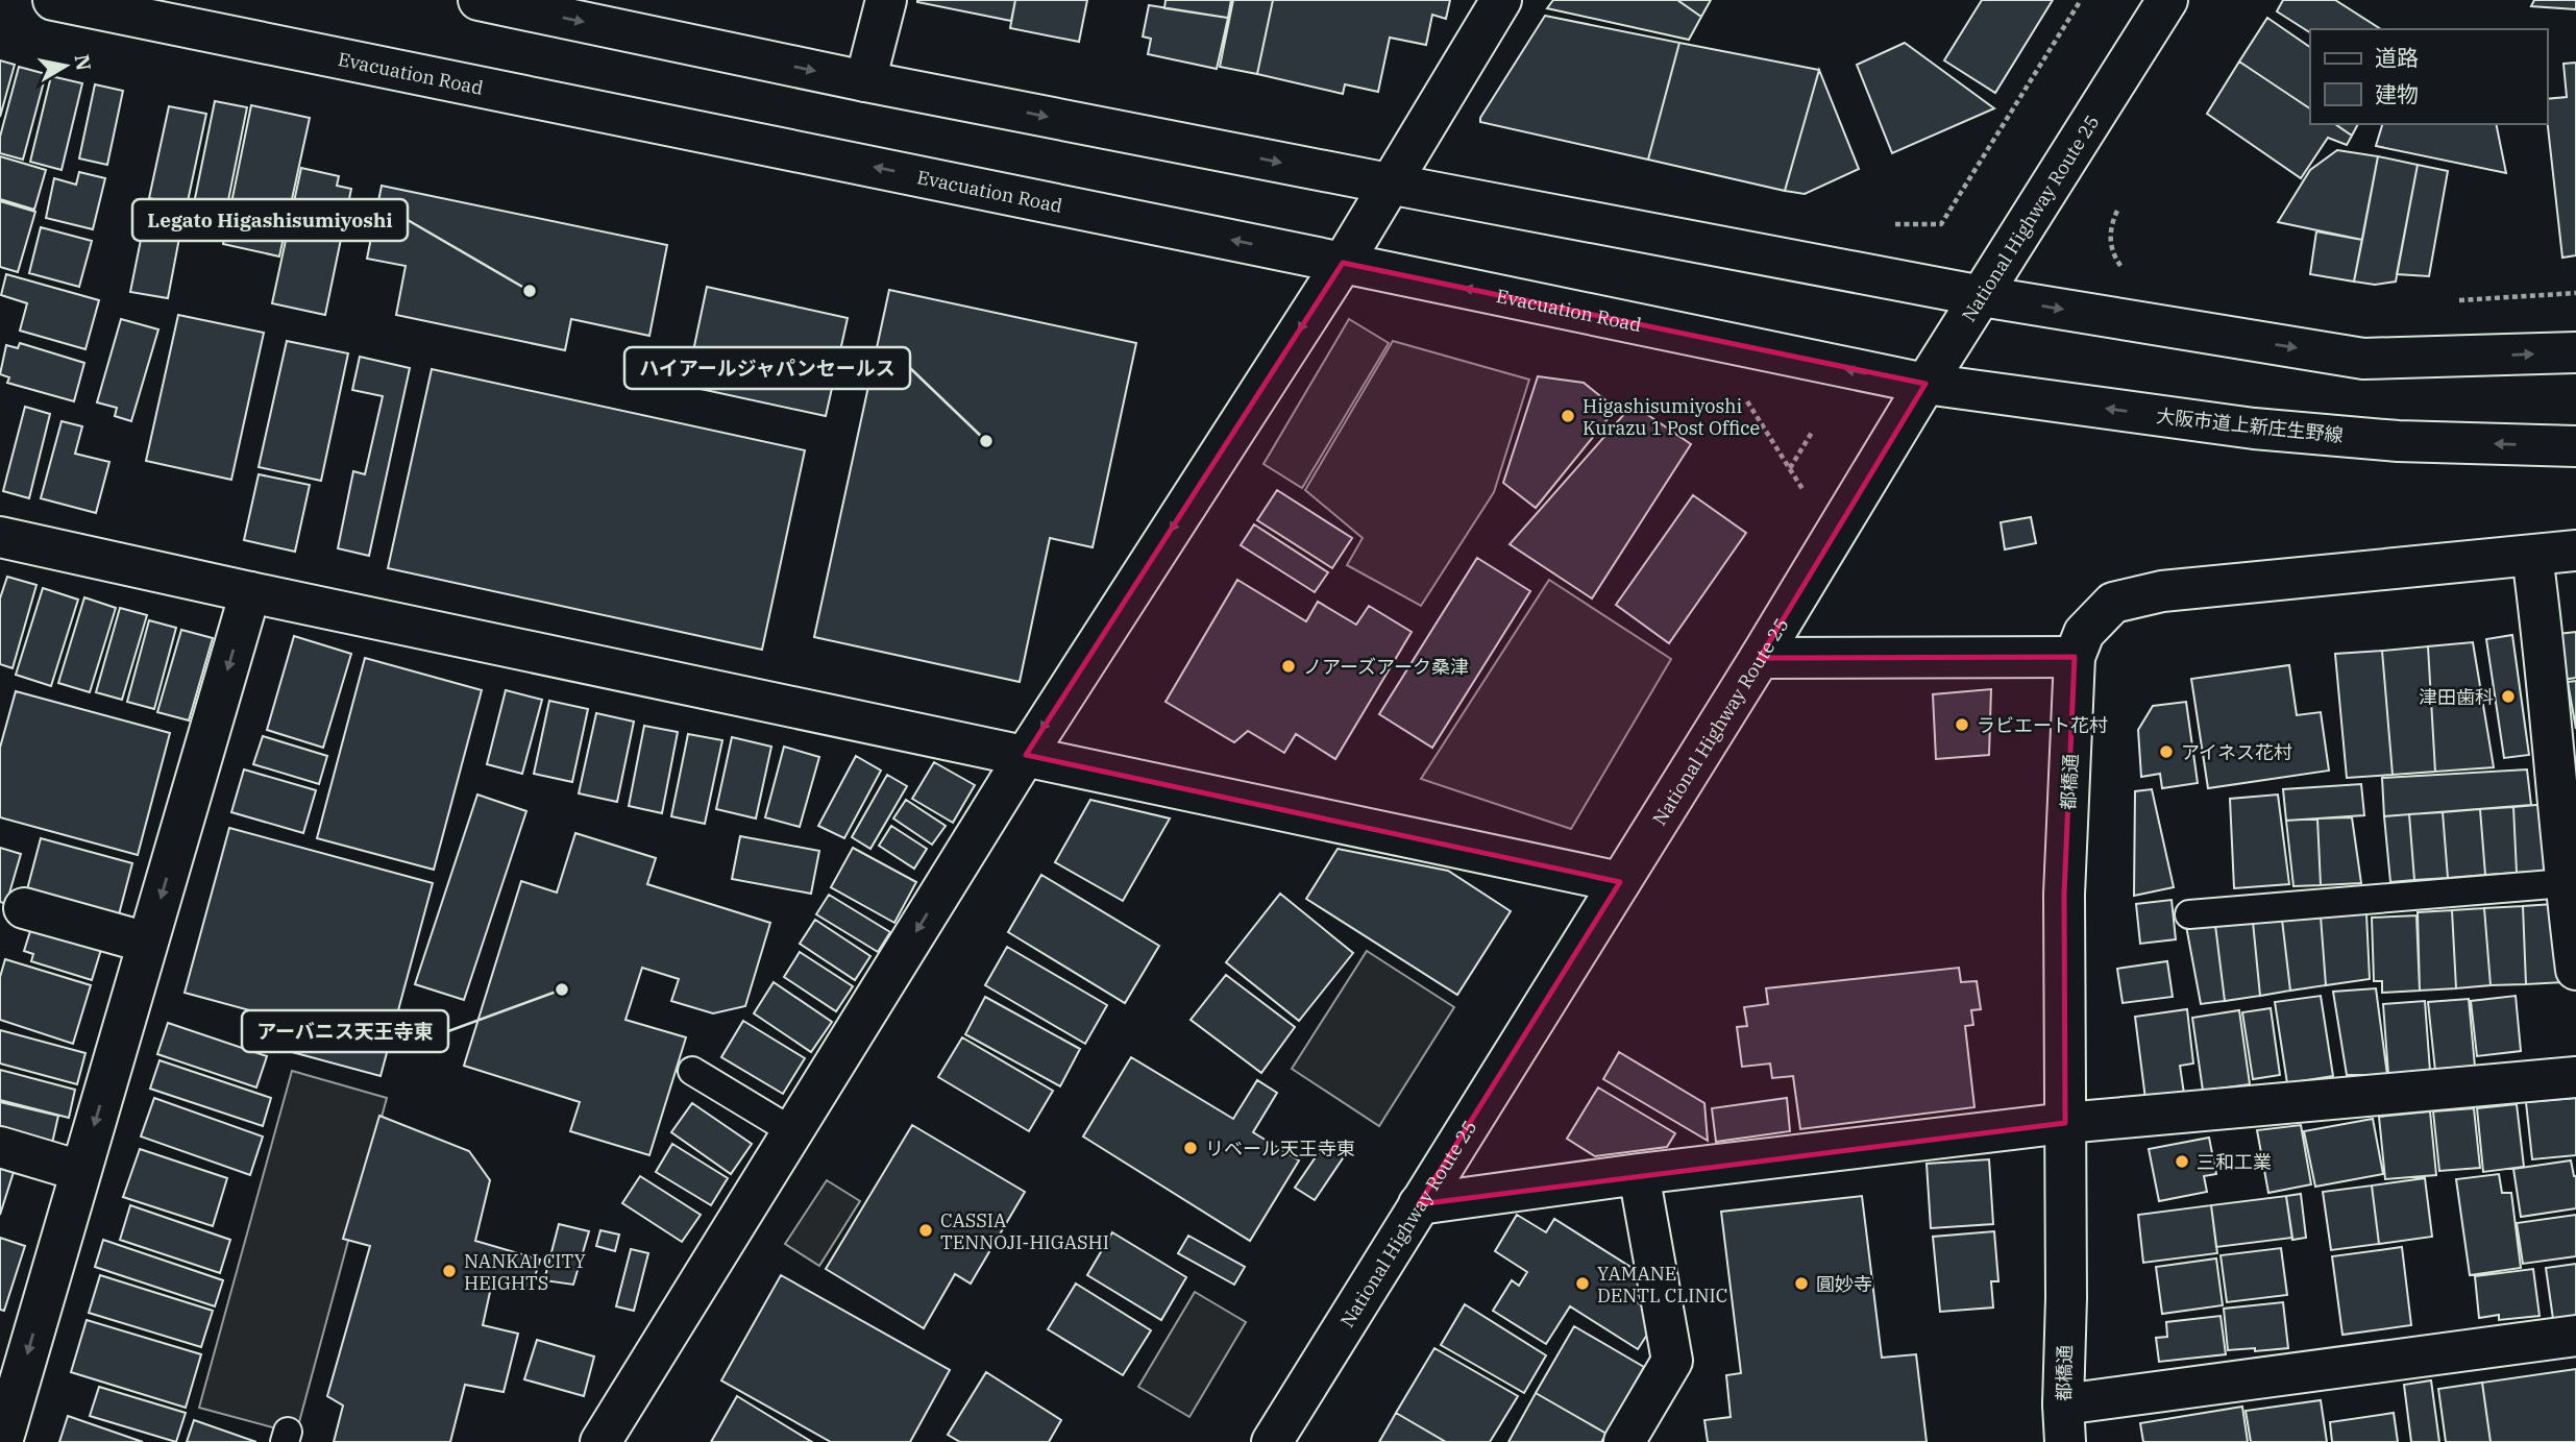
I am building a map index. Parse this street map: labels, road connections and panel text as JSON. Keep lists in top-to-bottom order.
{
  "streets": {
    "main road": [
      "Evacuation Road",
      "National Highway Route 25",
      "大阪市道上新庄生野線",
      "都橋通"
    ]
  },
  "crossings": [
    ["Evacuation Road", "National Highway Route 25"],
    ["Evacuation Road", "大阪市道上新庄生野線"],
    ["National Highway Route 25", "大阪市道上新庄生野線"]
  ],
  "places": [
    "Legato Higashisumiyoshi",
    "Higashisumiyoshi Kurazu 1 Post Office",
    "ハイアールジャパンセールス",
    "ノアーズアーク桑津",
    "津田歯科",
    "ラビエート花村",
    "アイネス花村",
    "アーバニス天王寺東",
    "リベール天王寺東",
    "三和工業",
    "CASSIA TENNOJI-HIGASHI",
    "NANKAI CITY HEIGHTS",
    "YAMANE DENTL CLINIC",
    "圓妙寺"
  ],
  "legend": ["道路", "建物"],
  "north": "right"
}
